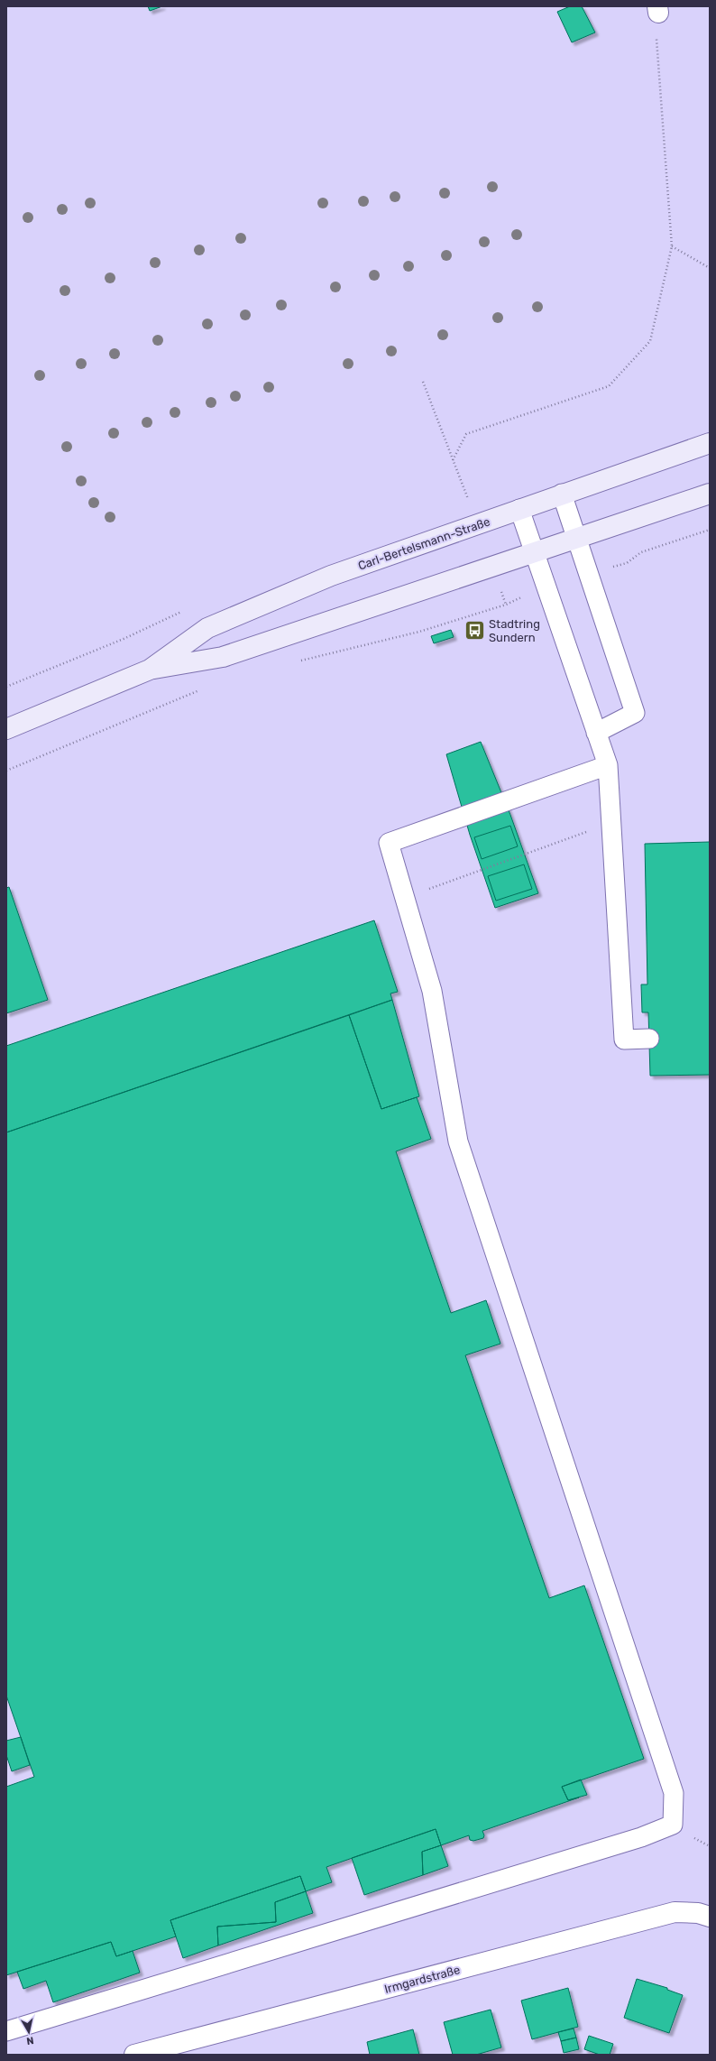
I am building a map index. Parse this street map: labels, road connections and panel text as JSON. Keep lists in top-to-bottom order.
{
  "streets": {
    "main road": ["Carl-Bertelsmann-Straße"],
    "street": ["Irmgardstraße"]
  },
  "places": {
    "bus stop": ["Stadtring Sundern"]
  },
  "north": "bottom"
}
